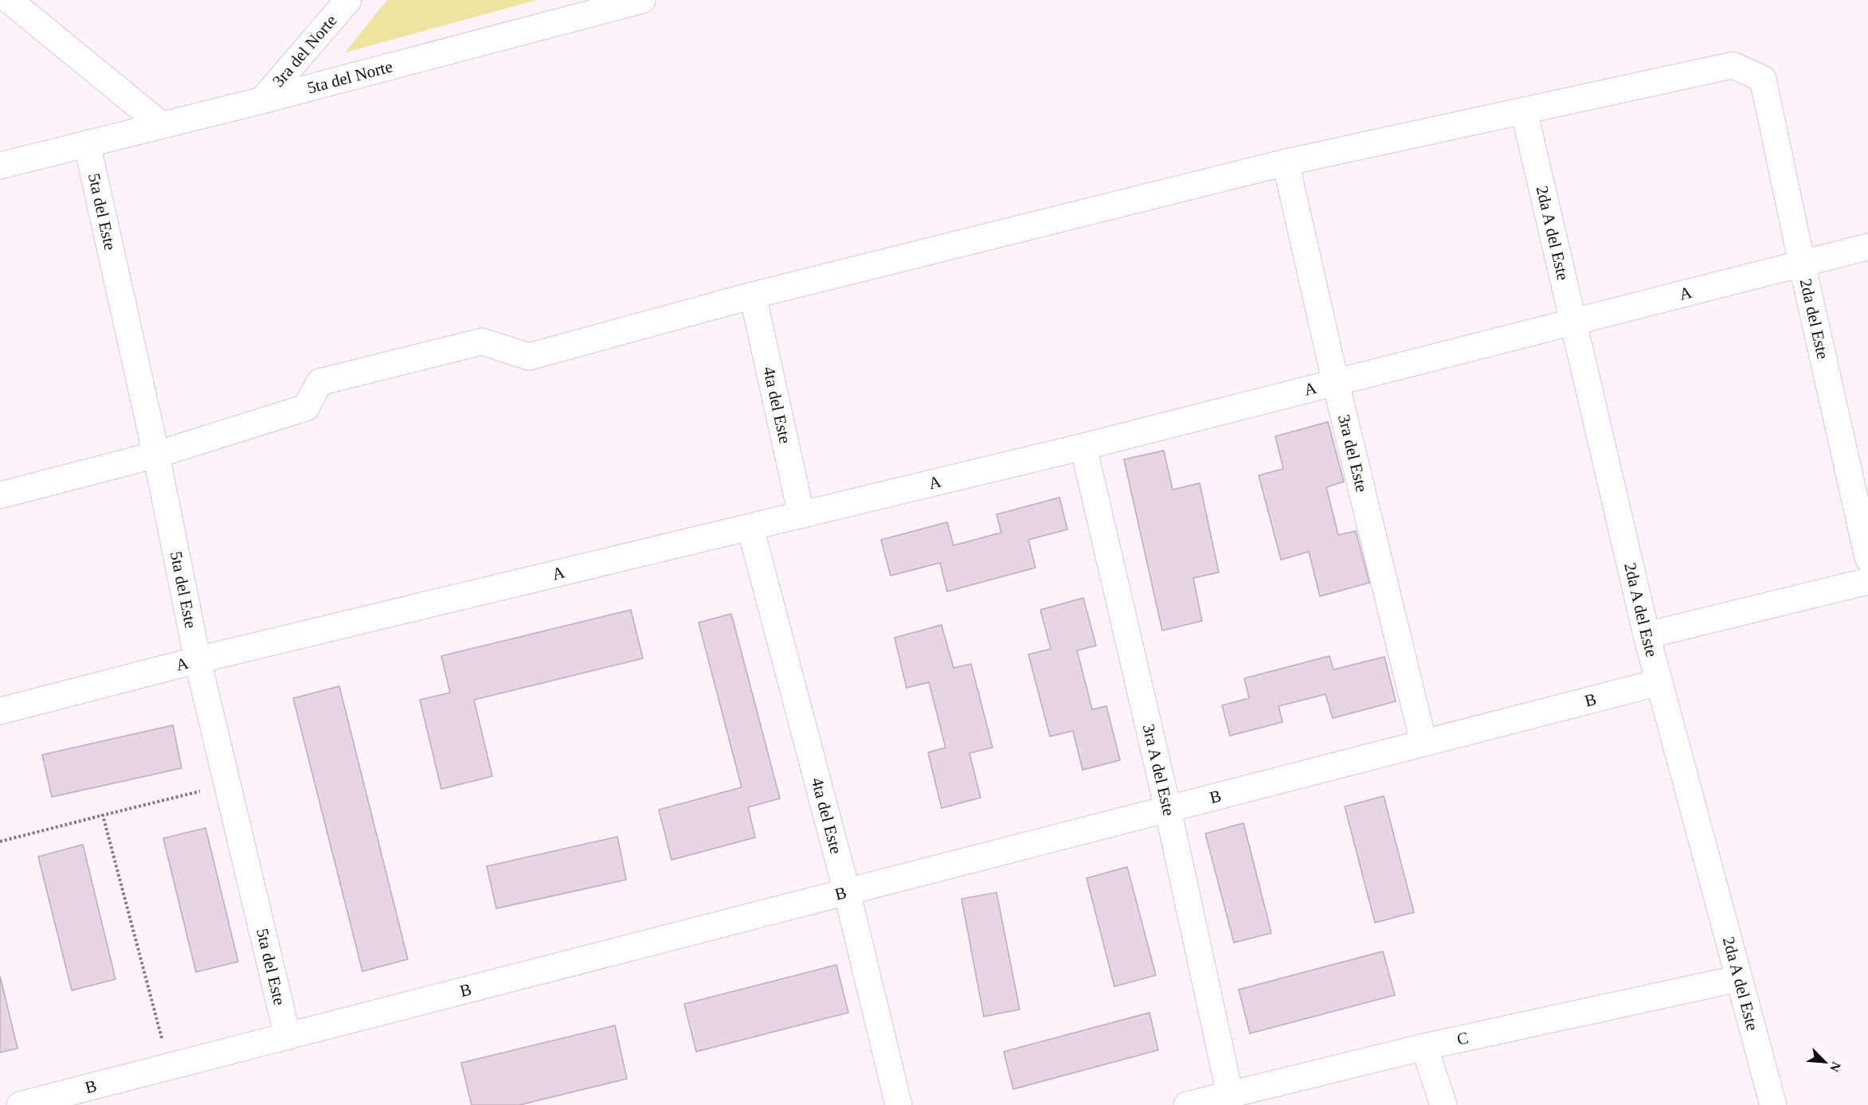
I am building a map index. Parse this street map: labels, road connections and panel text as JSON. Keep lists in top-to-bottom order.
{
  "streets": {
    "street": [
      "3ra del Norte",
      "5ta del Norte",
      "5ta del Este",
      "2da A del Este",
      "A",
      "2da del Este",
      "4ta del Este",
      "3ra del Este",
      "B",
      "3ra A del Este",
      "C"
    ]
  },
  "crossings": [
    ["3ra del Norte", "5ta del Norte"],
    ["5ta del Norte", "5ta del Este"],
    ["5ta del Este", "A"],
    ["5ta del Este", "B"],
    ["2da A del Este", "A"],
    ["2da A del Este", "2da del Este"],
    ["2da A del Este", "B"],
    ["2da A del Este", "C"],
    ["A", "2da del Este"],
    ["A", "4ta del Este"],
    ["A", "3ra del Este"],
    ["A", "3ra A del Este"],
    ["4ta del Este", "B"],
    ["3ra del Este", "B"],
    ["B", "3ra A del Este"],
    ["3ra A del Este", "C"]
  ],
  "north": "bottom right"
}
